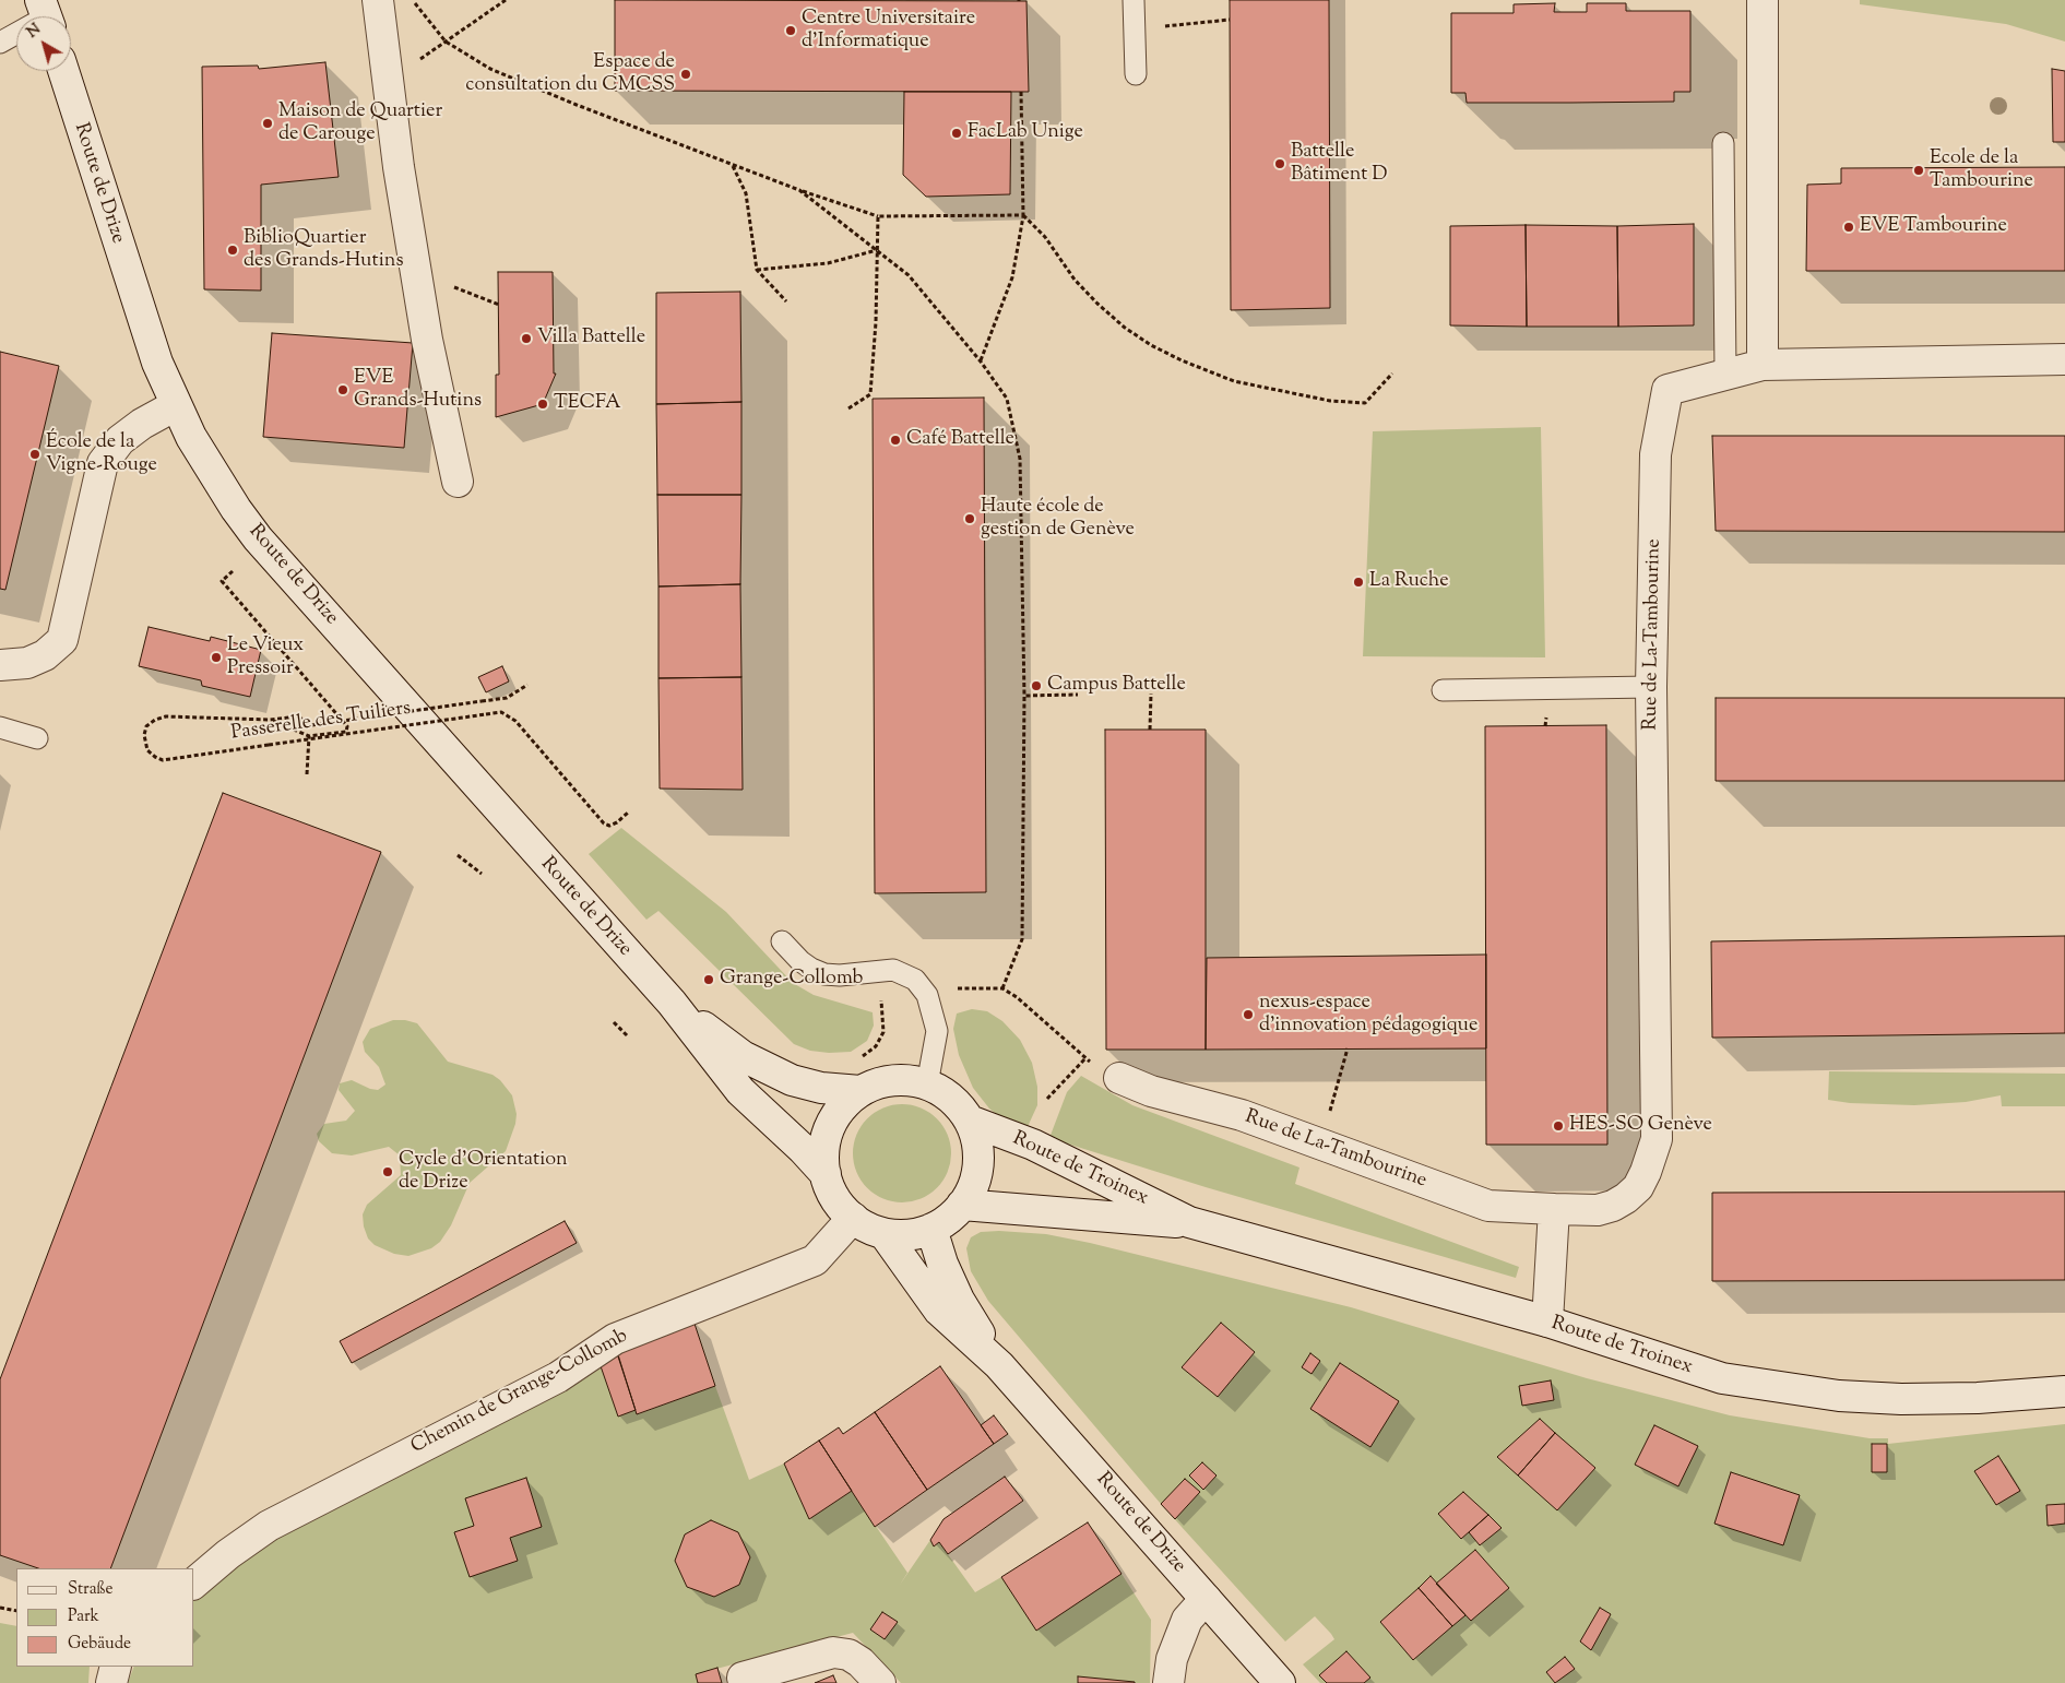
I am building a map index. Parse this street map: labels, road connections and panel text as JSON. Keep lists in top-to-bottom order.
{
  "streets": {
    "street": [
      "Route de Drize",
      "Rue de La-Tambourine",
      "Route de Troinex",
      "Chemin de Grange-Collomb"
    ],
    "path": ["Passerelle des Tuiliers"]
  },
  "crossings": [
    ["Route de Drize", "Route de Troinex"],
    ["Route de Drize", "Chemin de Grange-Collomb"],
    ["Route de Troinex", "Chemin de Grange-Collomb"]
  ],
  "places": [
    "Centre Universitaire d'Informatique",
    "Espace de consultation du CMCSS",
    "Maison de Quartier de Carouge",
    "FacLab Unige",
    "Battelle Bâtiment D",
    "Ecole de la Tambourine",
    "EVE Tambourine",
    "BiblioQuartier des Grands-Hutins",
    "Villa Battelle",
    "EVE Grands-Hutins",
    "TECFA",
    "Café Battelle",
    "École de la Vigne-Rouge",
    "Haute école de gestion de Genève",
    "La Ruche",
    "Le Vieux Pressoir",
    "Campus Battelle",
    "Grange-Collomb",
    "nexus-espace d'innovation pédagogique",
    "HES-SO Genève",
    "Cycle d'Orientation de Drize"
  ],
  "legend": ["Straße", "Park", "Gebäude"],
  "north": "top left"
}
